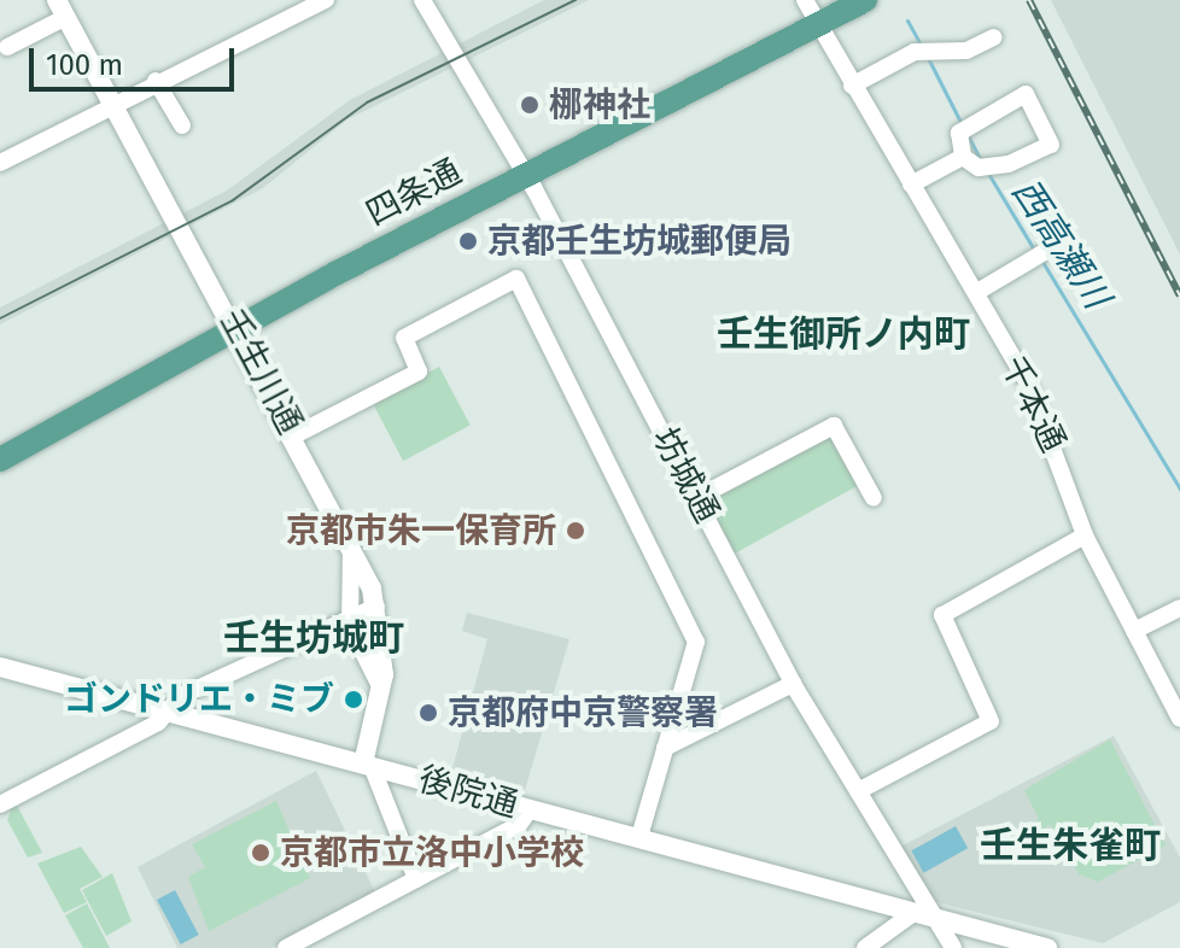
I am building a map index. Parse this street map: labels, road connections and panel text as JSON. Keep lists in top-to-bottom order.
{
  "streets": {
    "main road": ["四条通"],
    "street": [
      "壬生川通",
      "千本通",
      "坊城通",
      "後院通"
    ]
  },
  "crossings": [
    ["四条通", "壬生川通"],
    ["四条通", "千本通"],
    ["四条通", "坊城通"],
    ["壬生川通", "後院通"],
    ["坊城通", "後院通"]
  ],
  "districts": ["壬生御所ノ内町", "壬生坊城町", "壬生朱雀町"],
  "water": ["西高瀬川"],
  "places": [
    "梛神社",
    "京都壬生坊城郵便局",
    "京都市朱一保育所",
    "ゴンドリエ・ミブ",
    "京都府中京警察署",
    "京都市立洛中小学校"
  ],
  "scale_bar": "100 m"
}
